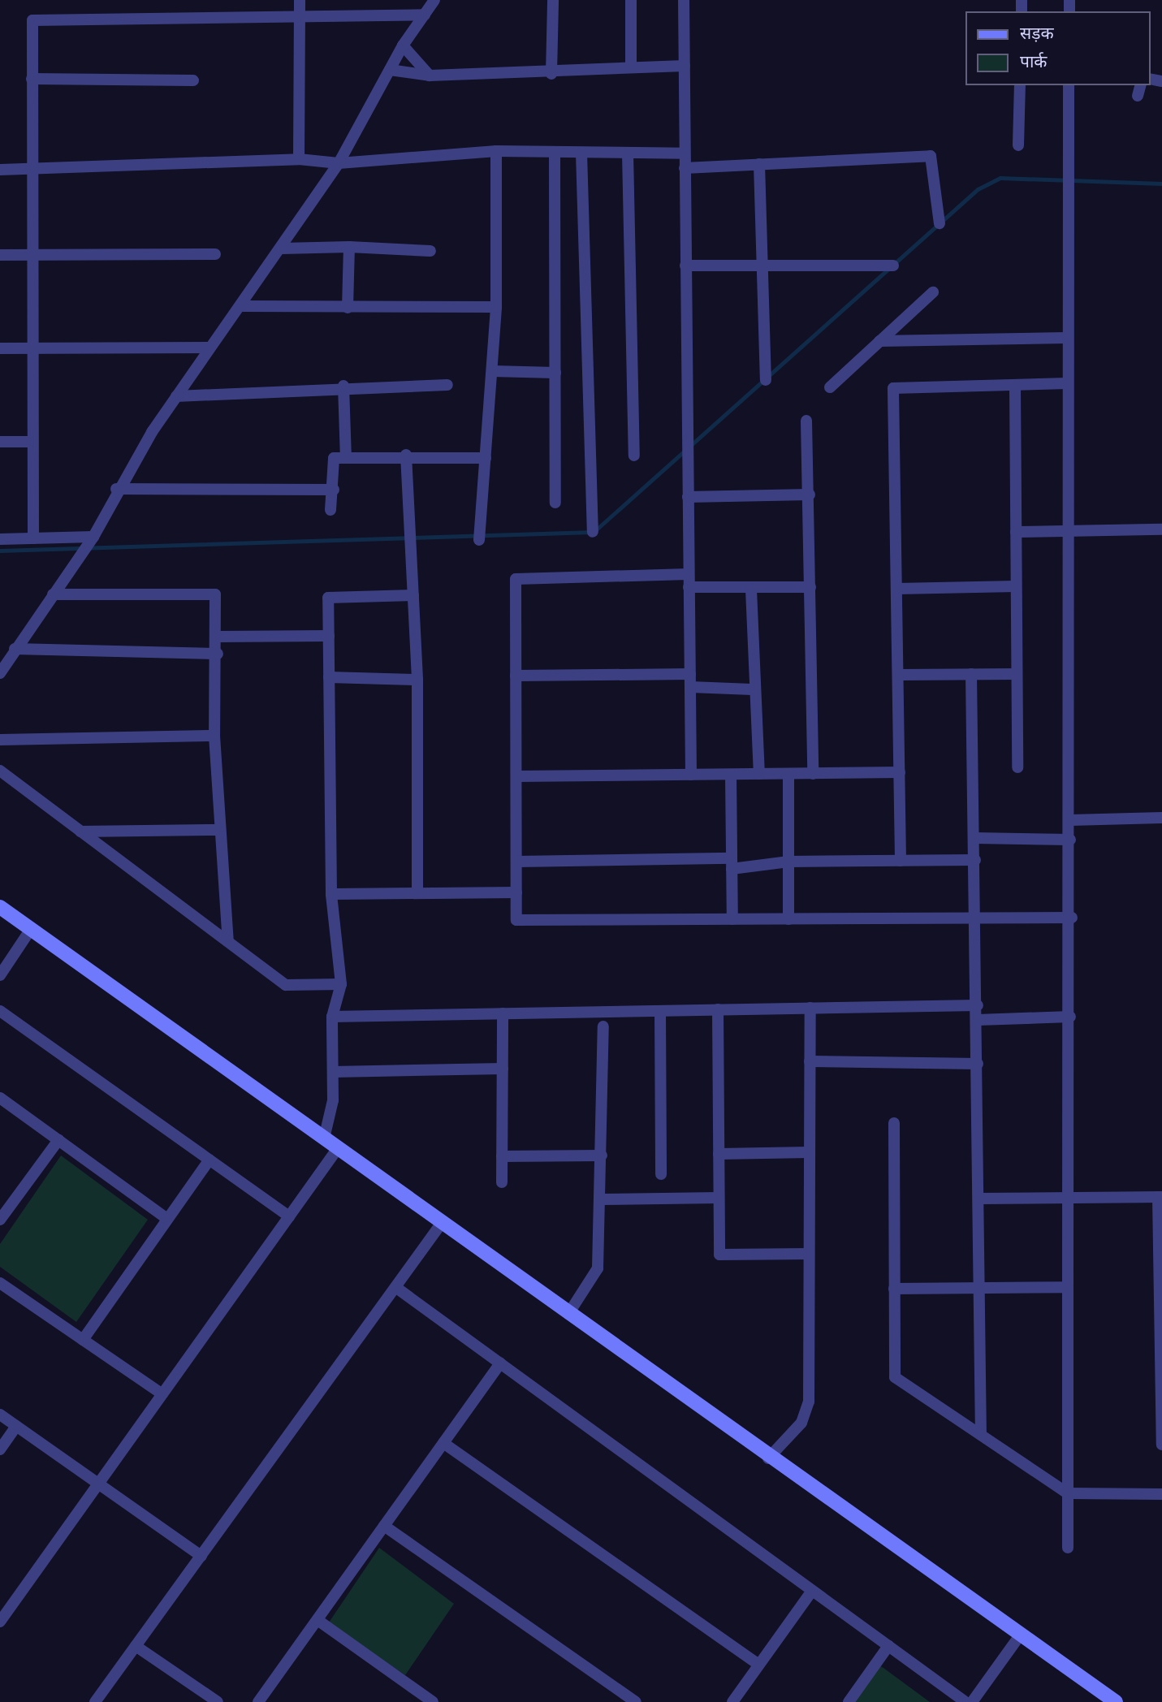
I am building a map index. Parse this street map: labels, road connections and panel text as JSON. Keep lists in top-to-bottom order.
{
  "legend": ["सड़क", "पार्क"]
}
